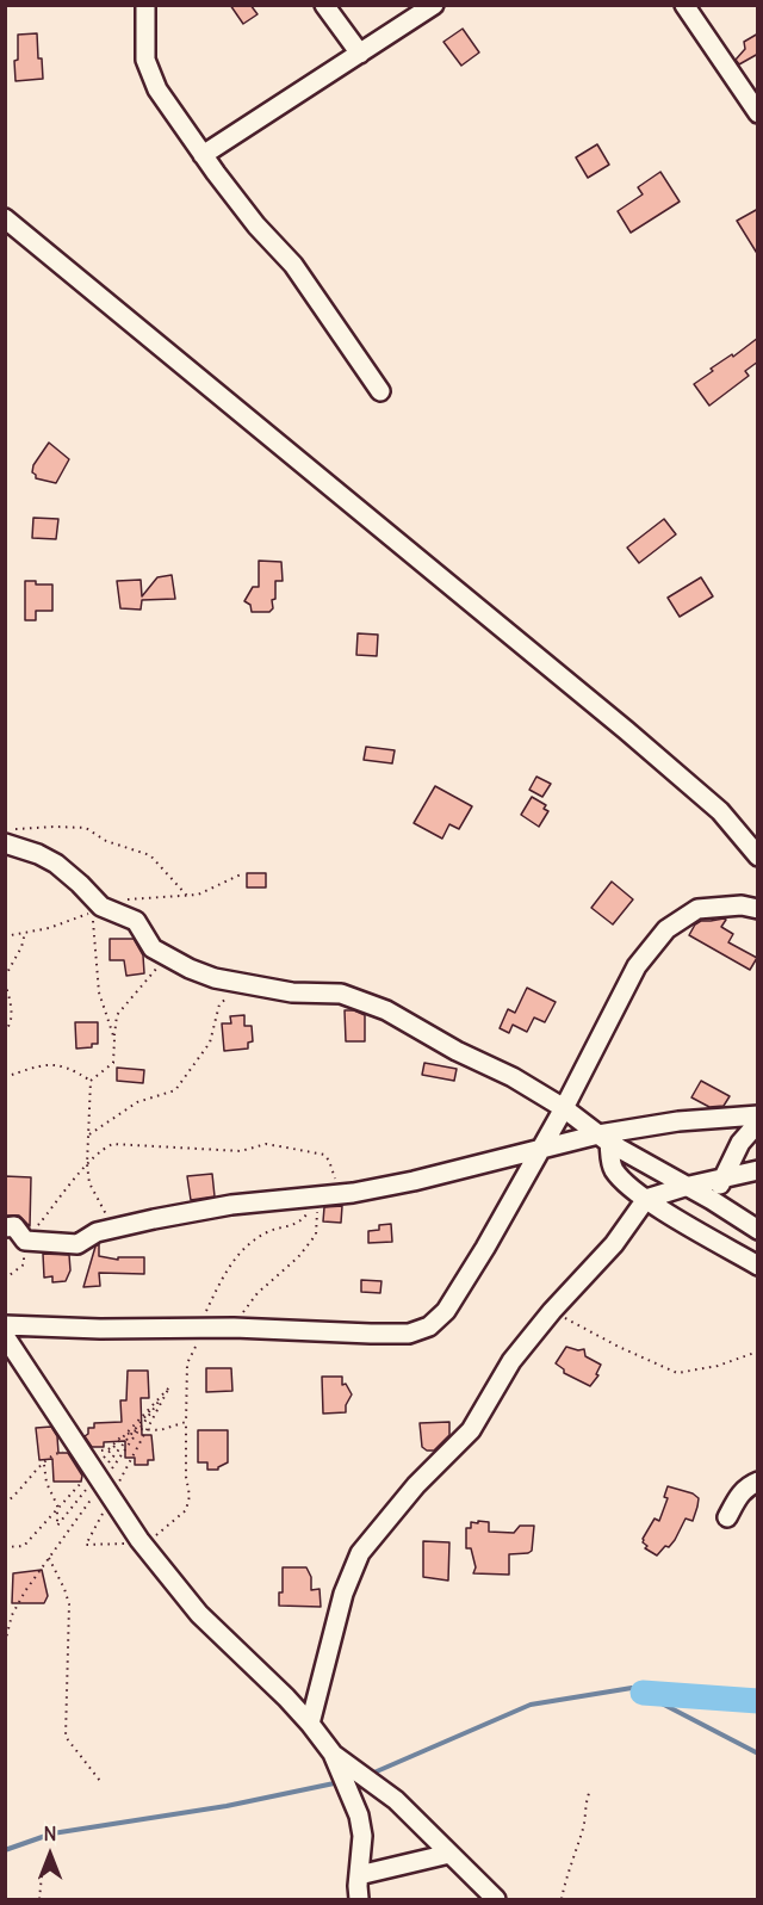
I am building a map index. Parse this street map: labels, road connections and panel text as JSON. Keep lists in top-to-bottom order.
{
  "north": "top"
}
